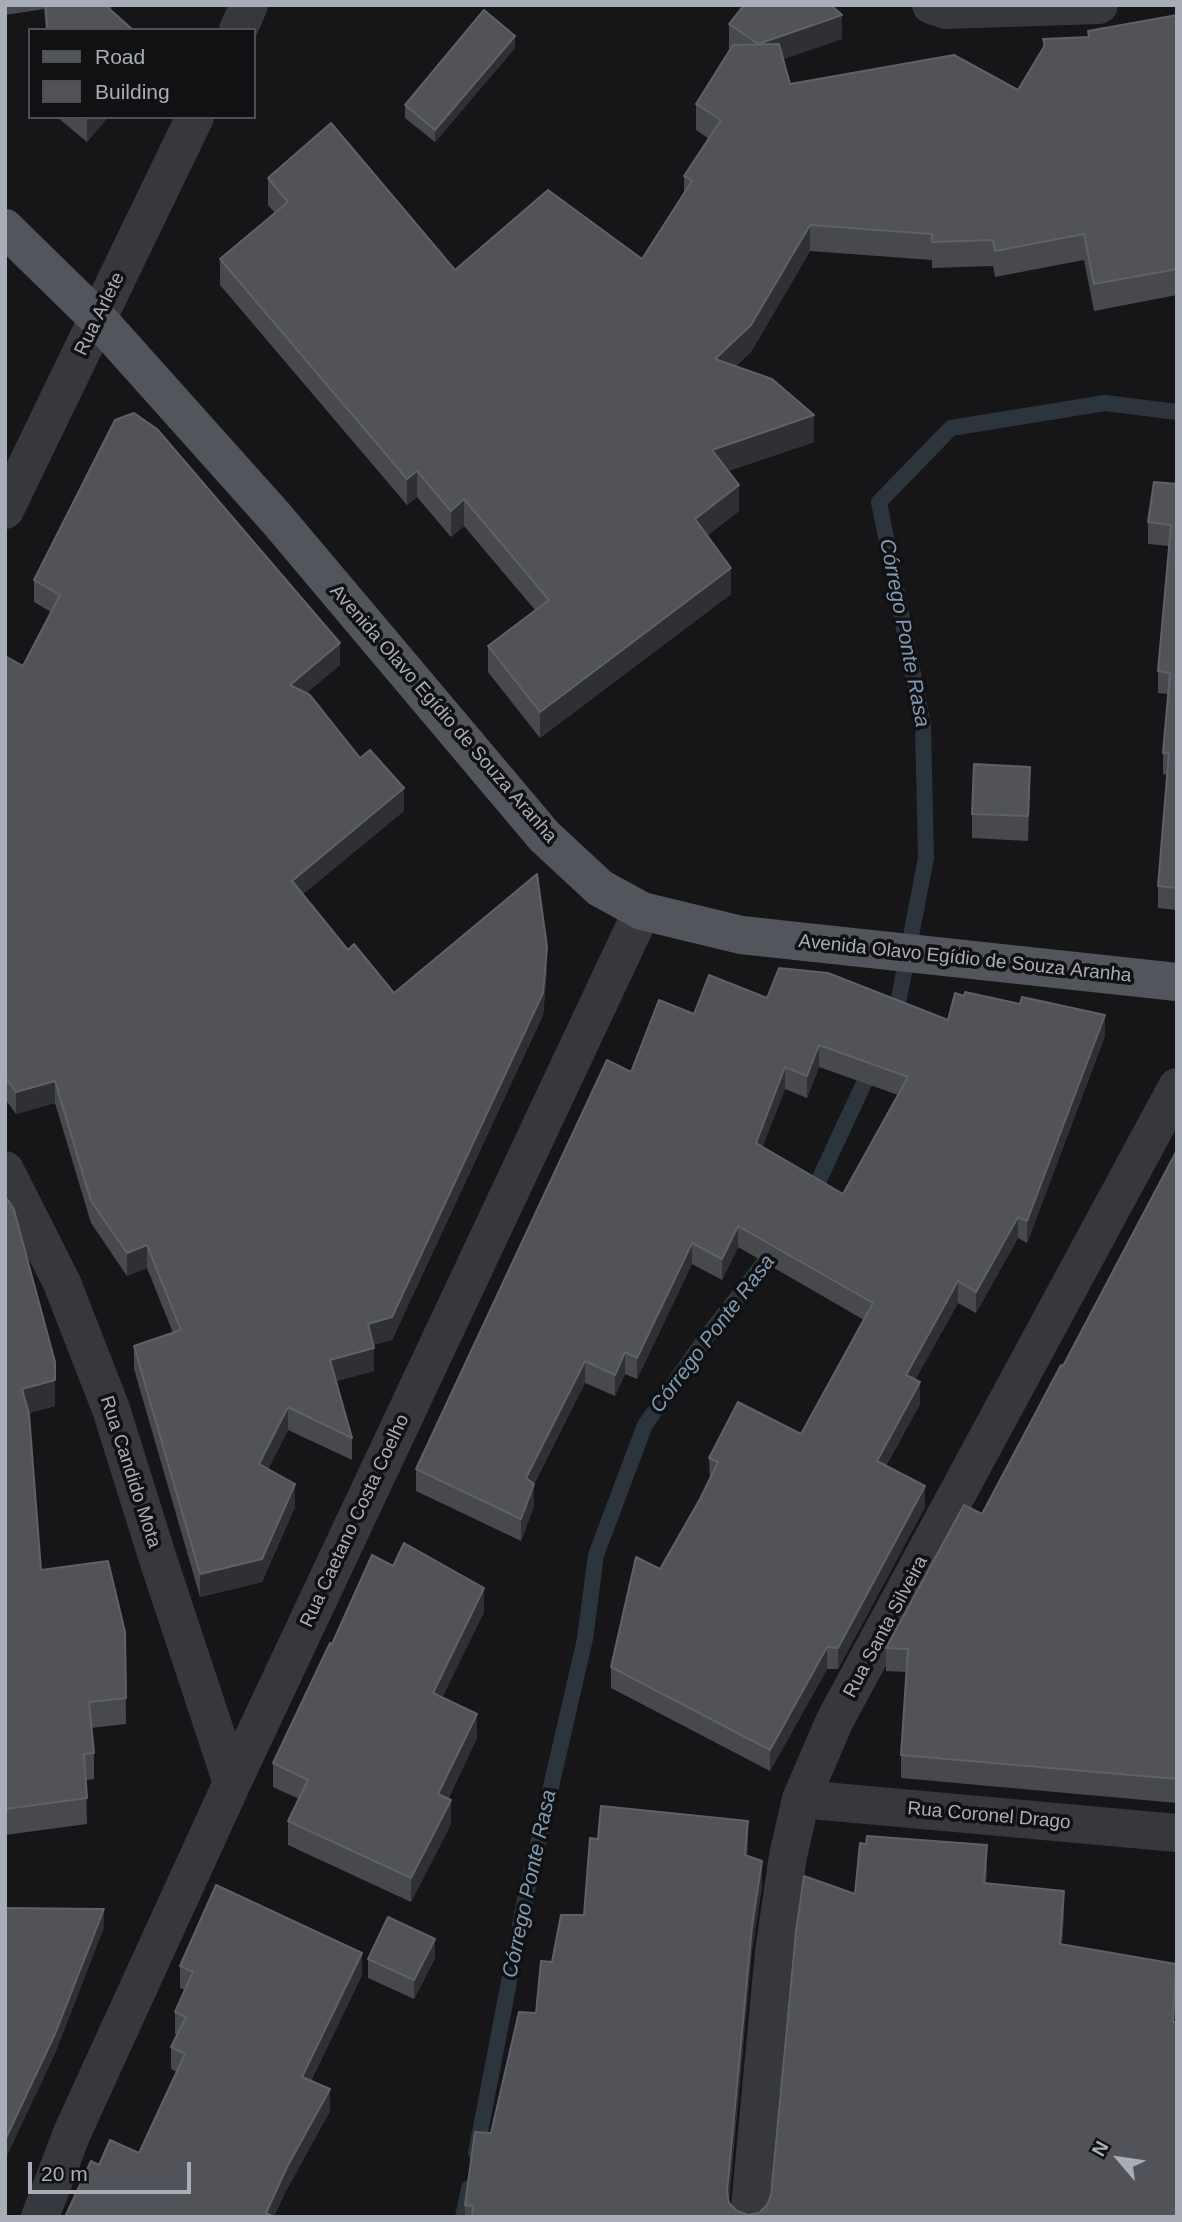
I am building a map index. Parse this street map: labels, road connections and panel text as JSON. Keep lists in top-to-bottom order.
{
  "streets": {
    "main road": ["Avenida Olavo Egídio de Souza Aranha"],
    "street": [
      "Rua Arlete",
      "Rua Candido Mota",
      "Rua Caetano Costa Coelho",
      "Rua Santa Silveira",
      "Rua Coronel Drago"
    ]
  },
  "crossings": [
    ["Rua Arlete", "Avenida Olavo Egídio de Souza Aranha"],
    ["Avenida Olavo Egídio de Souza Aranha", "Rua Caetano Costa Coelho"],
    ["Rua Candido Mota", "Rua Caetano Costa Coelho"],
    ["Rua Santa Silveira", "Rua Coronel Drago"]
  ],
  "water": ["Córrego Ponte Rasa"],
  "legend": ["Road", "Building"],
  "scale_bar": "20 m",
  "north": "top left"
}
